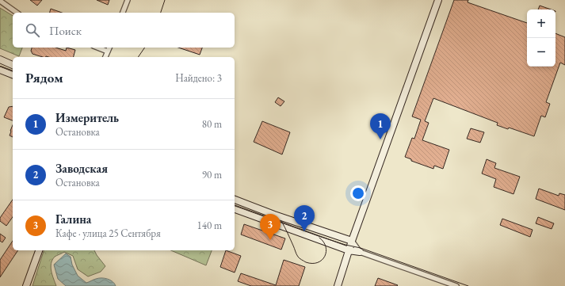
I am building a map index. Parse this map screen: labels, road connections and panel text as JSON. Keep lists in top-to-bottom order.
{
  "page": {
    "map_buttons": ["+", "−"],
    "search": "Поиск",
    "heading": ["Рядом", "Найдено: 3"],
    "list": [
      {
        "mark": "1",
        "name": "Измеритель",
        "note": "Остановка",
        "value": "80 m"
      },
      {
        "mark": "2",
        "name": "Заводская",
        "note": "Остановка",
        "value": "90 m"
      },
      {
        "mark": "3",
        "name": "Галина",
        "note": "Кафе · улица 25 Сентября",
        "value": "140 m"
      }
    ],
    "pins": ["1", "2", "3"]
  }
}
